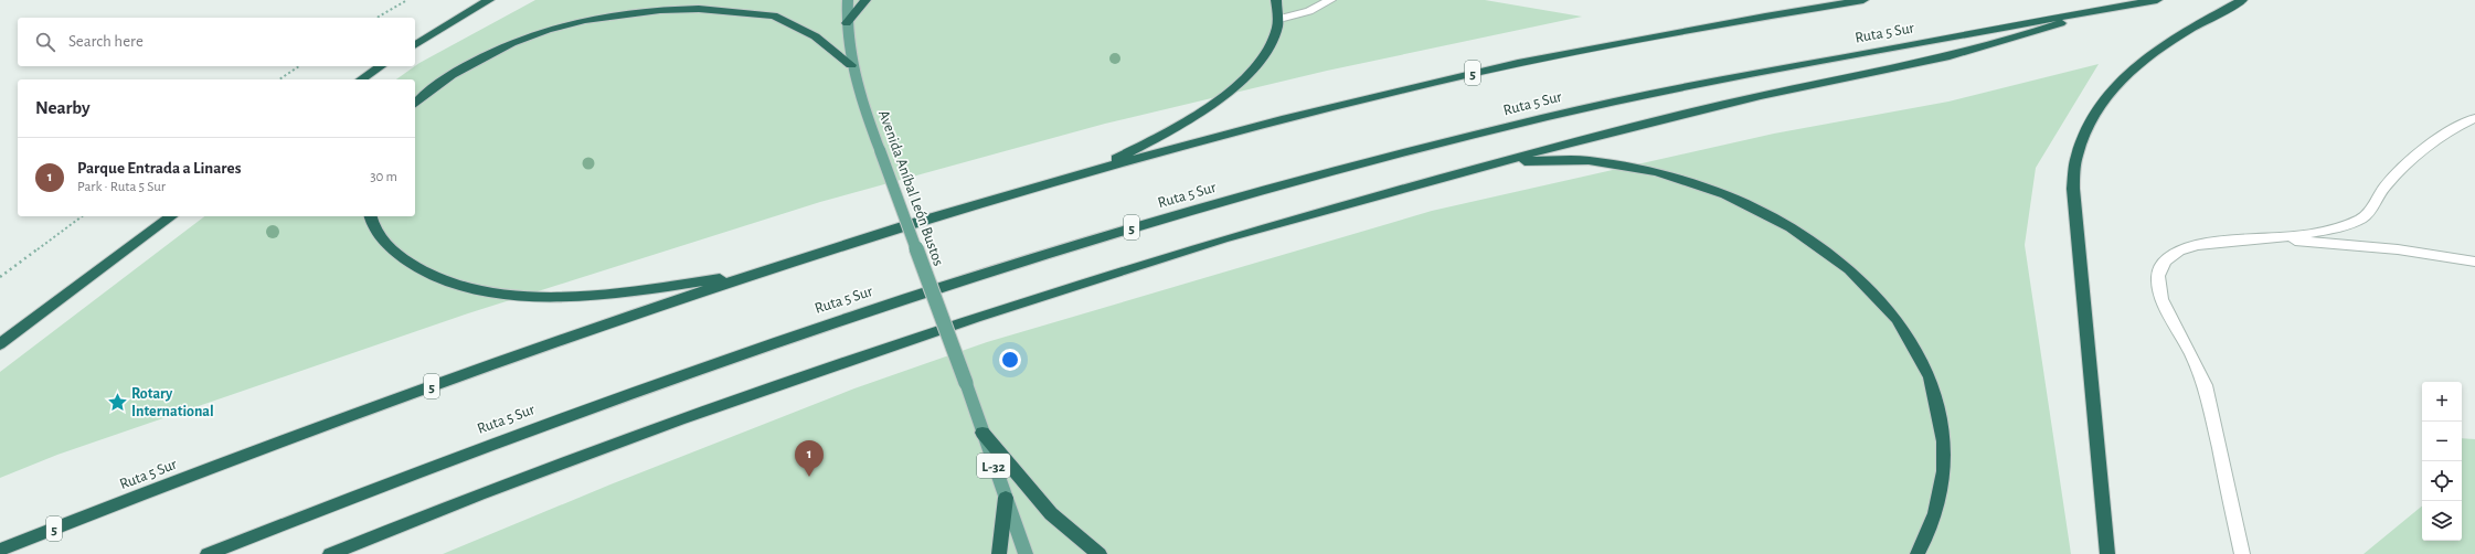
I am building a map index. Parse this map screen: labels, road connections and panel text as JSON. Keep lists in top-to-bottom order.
{
  "streets": {
    "highway": ["Ruta 5 Sur", "5"],
    "main road": ["Avenida Aníbal León Bustos", "L-32"]
  },
  "crossings": [
    ["Avenida Aníbal León Bustos", "L-32"]
  ],
  "places": {
    "place": ["Rotary International"]
  },
  "page": {
    "search": "Search here",
    "heading": "Nearby",
    "list": [
      {
        "mark": "1",
        "name": "Parque Entrada a Linares",
        "note": "Park · Ruta 5 Sur",
        "value": "30 m"
      }
    ],
    "map_buttons": ["+", "−"],
    "pins": "1"
  }
}
